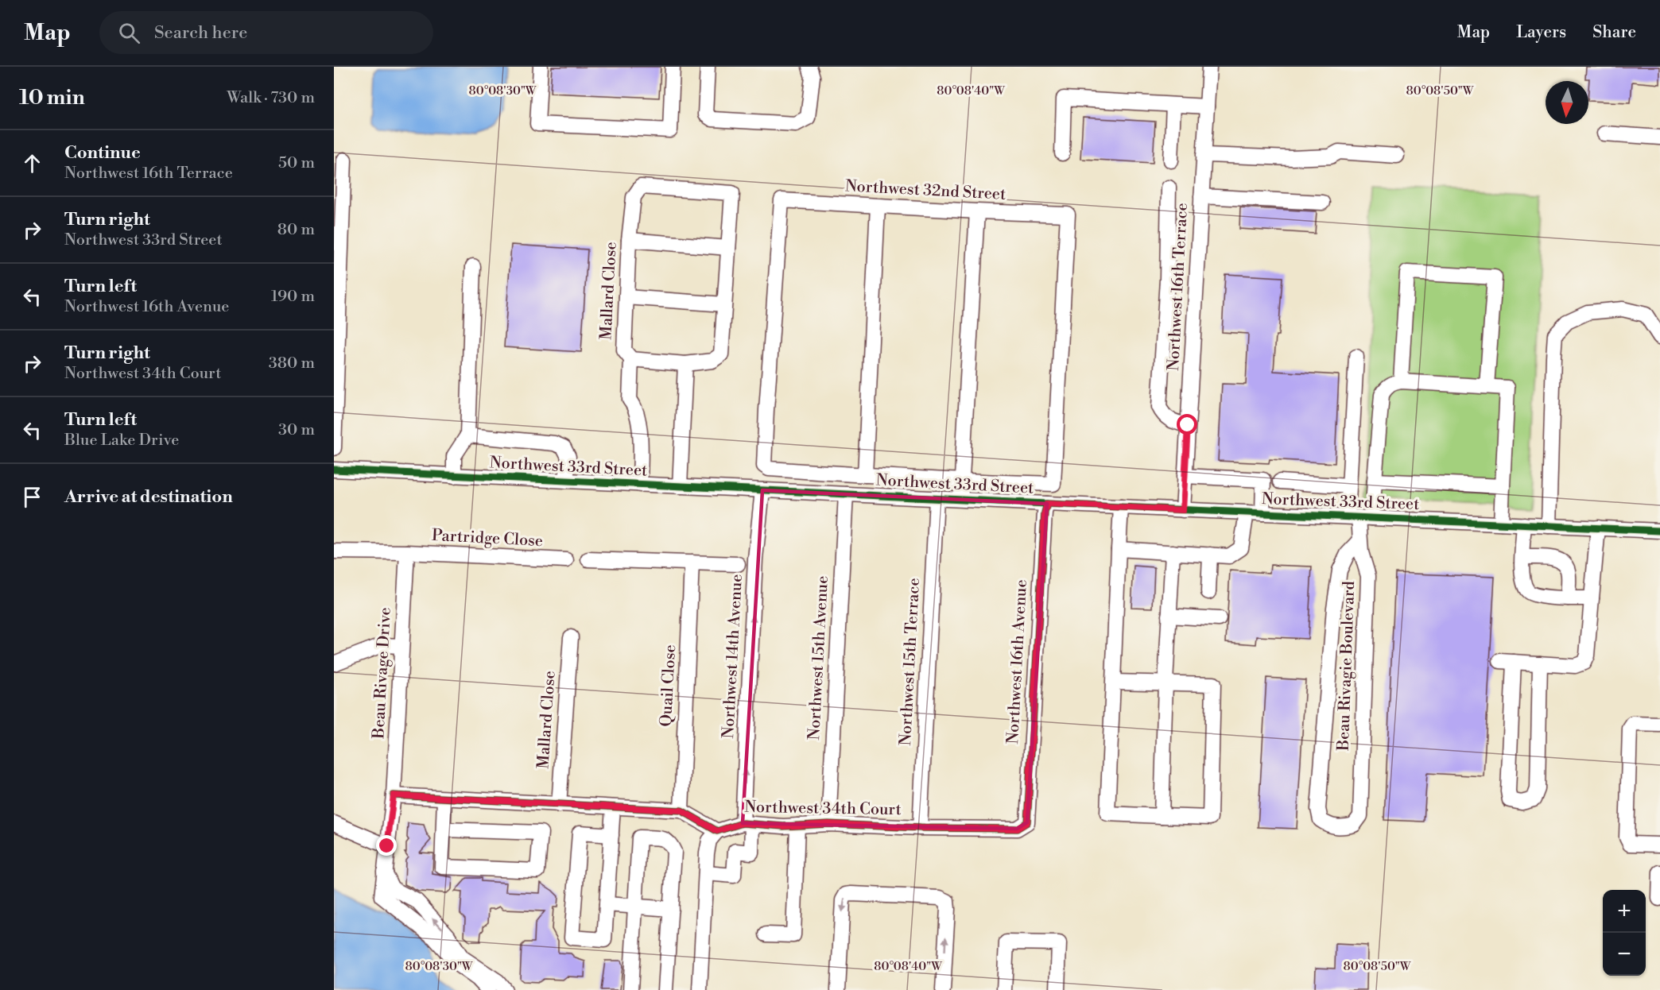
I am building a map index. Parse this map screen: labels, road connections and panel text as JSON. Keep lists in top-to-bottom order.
{
  "streets": {
    "street": [
      "Northwest 32nd Street",
      "Northwest 16th Terrace",
      "Mallard Close",
      "Northwest 33rd Street",
      "Partridge Close",
      "Northwest 14th Avenue",
      "Northwest 15th Avenue",
      "Northwest 15th Terrace",
      "Northwest 16th Avenue",
      "Beau Rivagie Boulevard",
      "Beau Rivage Drive",
      "Quail Close",
      "Northwest 34th Court"
    ]
  },
  "crossings": [
    ["Northwest 16th Terrace", "Northwest 33rd Street"],
    ["Mallard Close", "Northwest 33rd Street"],
    ["Northwest 33rd Street", "Northwest 14th Avenue"],
    ["Northwest 33rd Street", "Northwest 15th Avenue"],
    ["Northwest 33rd Street", "Northwest 15th Terrace"],
    ["Northwest 33rd Street", "Northwest 16th Avenue"],
    ["Northwest 33rd Street", "Beau Rivagie Boulevard"],
    ["Partridge Close", "Beau Rivage Drive"],
    ["Northwest 14th Avenue", "Northwest 34th Court"],
    ["Northwest 15th Avenue", "Northwest 34th Court"],
    ["Northwest 15th Terrace", "Northwest 34th Court"],
    ["Northwest 16th Avenue", "Northwest 34th Court"]
  ],
  "one_way": ["Northwest 14th Avenue"],
  "north": "bottom",
  "page": {
    "header": "Map",
    "search": "Search here",
    "nav": ["Map", "Layers", "Share"],
    "heading": ["10 min", "Walk · 730 m"],
    "list": [
      ["Continue", "Northwest 16th Terrace", "50 m"],
      ["Turn right", "Northwest 33rd Street", "80 m"],
      ["Turn left", "Northwest 16th Avenue", "190 m"],
      ["Turn right", "Northwest 34th Court", "380 m"],
      ["Turn left", "Blue Lake Drive", "30 m"],
      "Arrive at destination"
    ],
    "map_buttons": ["+", "−"]
  },
  "coordinates": ["80°08'30\"W", "80°08'40\"W", "80°08'50\"W"]
}
